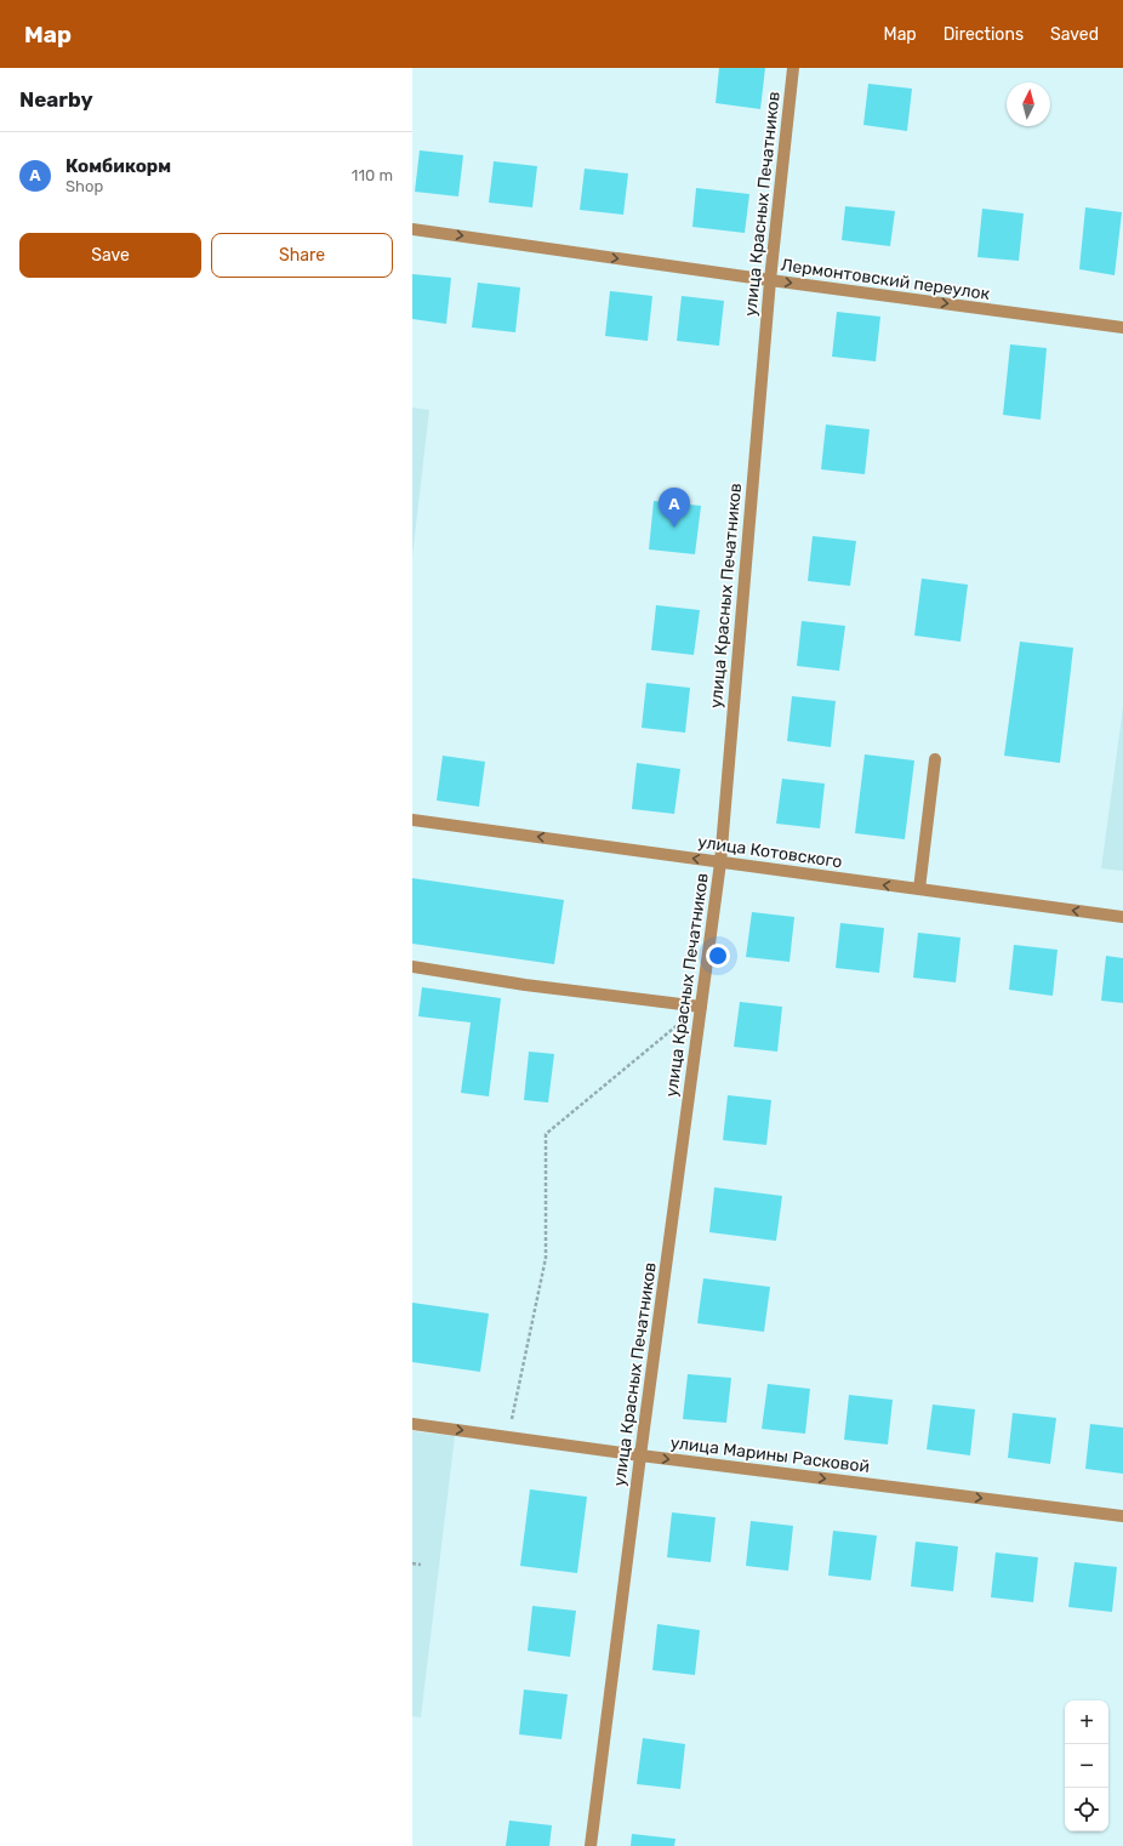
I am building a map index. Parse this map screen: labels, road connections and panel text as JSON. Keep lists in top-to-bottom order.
{
  "streets": {
    "street": [
      "улица Красных Печатников",
      "Лермонтовский переулок",
      "улица Котовского",
      "улица Марины Расковой"
    ]
  },
  "crossings": [
    ["улица Красных Печатников", "Лермонтовский переулок"],
    ["улица Красных Печатников", "улица Котовского"],
    ["улица Красных Печатников", "улица Марины Расковой"]
  ],
  "one_way": ["Лермонтовский переулок", "улица Котовского", "улица Марины Расковой"],
  "north": "top",
  "page": {
    "header": "Map",
    "nav": ["Map", "Directions", "Saved"],
    "heading": "Nearby",
    "list": [
      {
        "mark": "A",
        "name": "Комбикорм",
        "note": "Shop",
        "value": "110 m"
      }
    ],
    "buttons": ["Save", "Share"],
    "pins": "A",
    "map_buttons": ["+", "−"]
  }
}
